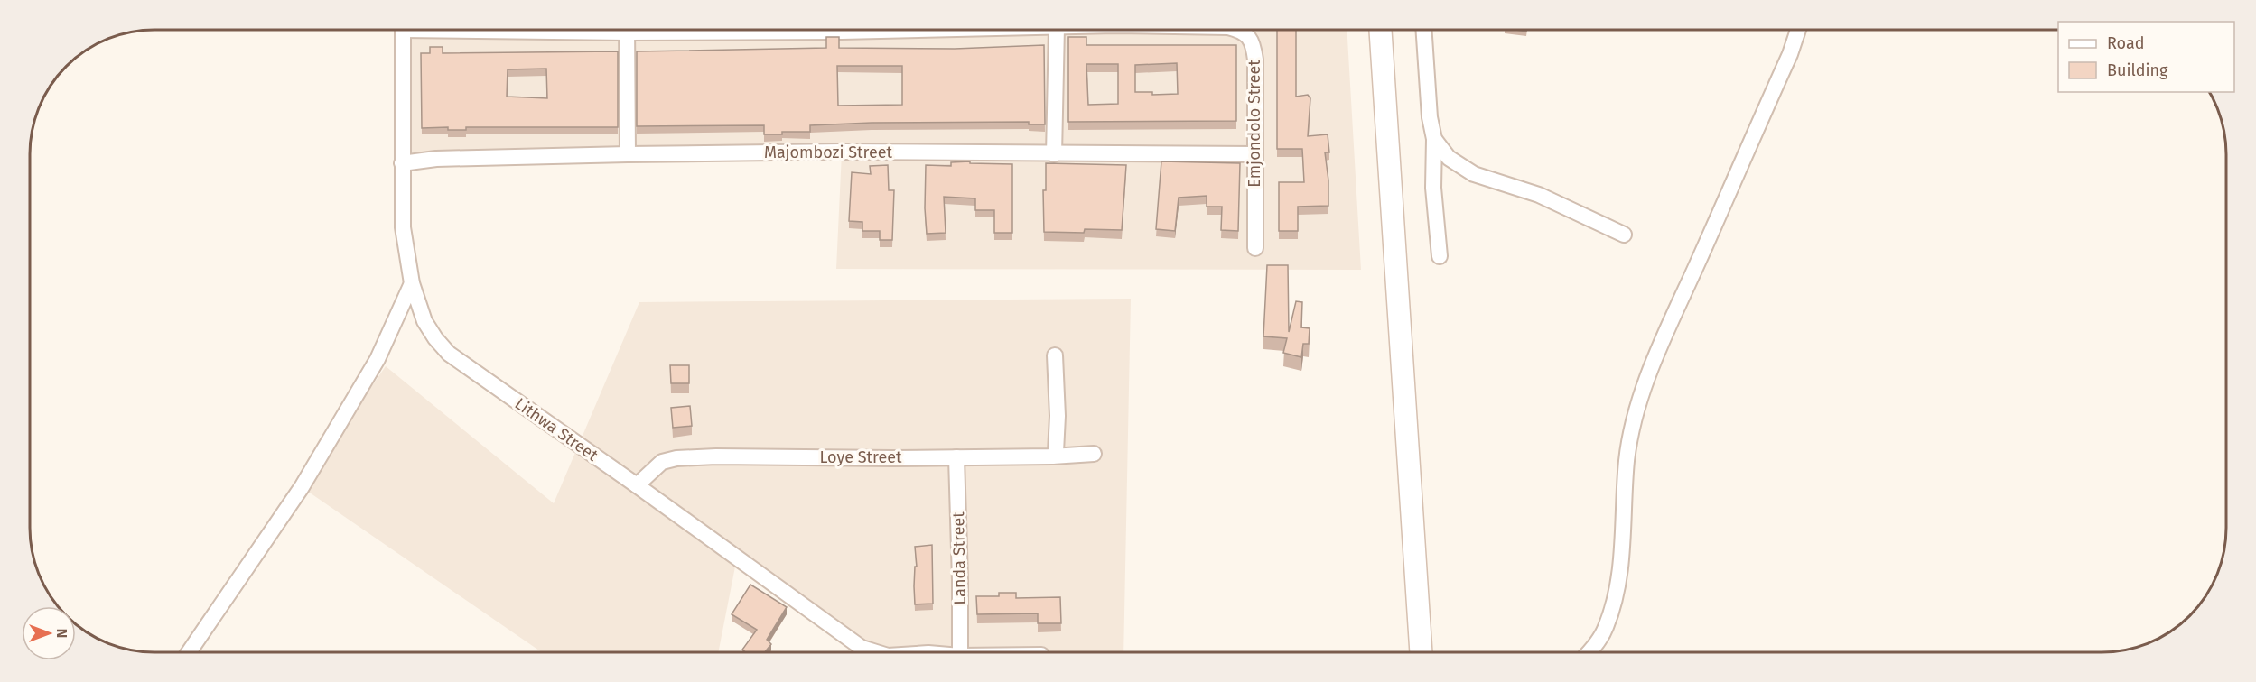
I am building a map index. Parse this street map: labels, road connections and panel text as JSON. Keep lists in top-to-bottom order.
{
  "streets": {
    "street": [
      "Emjondolo Street",
      "Majombozi Street",
      "Lithwa Street",
      "Loye Street",
      "Landa Street"
    ]
  },
  "crossings": [
    ["Emjondolo Street", "Majombozi Street"],
    ["Majombozi Street", "Lithwa Street"],
    ["Lithwa Street", "Loye Street"],
    ["Loye Street", "Landa Street"]
  ],
  "legend": ["Road", "Building"],
  "north": "right"
}
